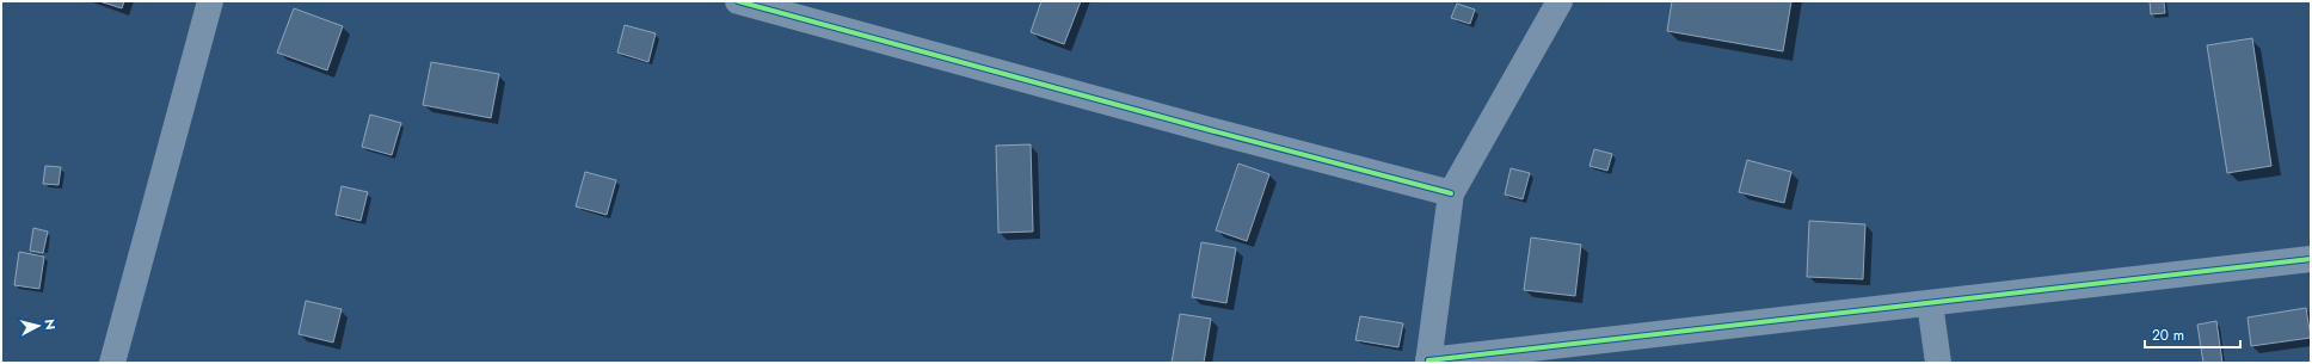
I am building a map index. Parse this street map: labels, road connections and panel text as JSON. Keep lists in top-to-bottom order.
{
  "scale_bar": "20 m",
  "north": "right"
}
